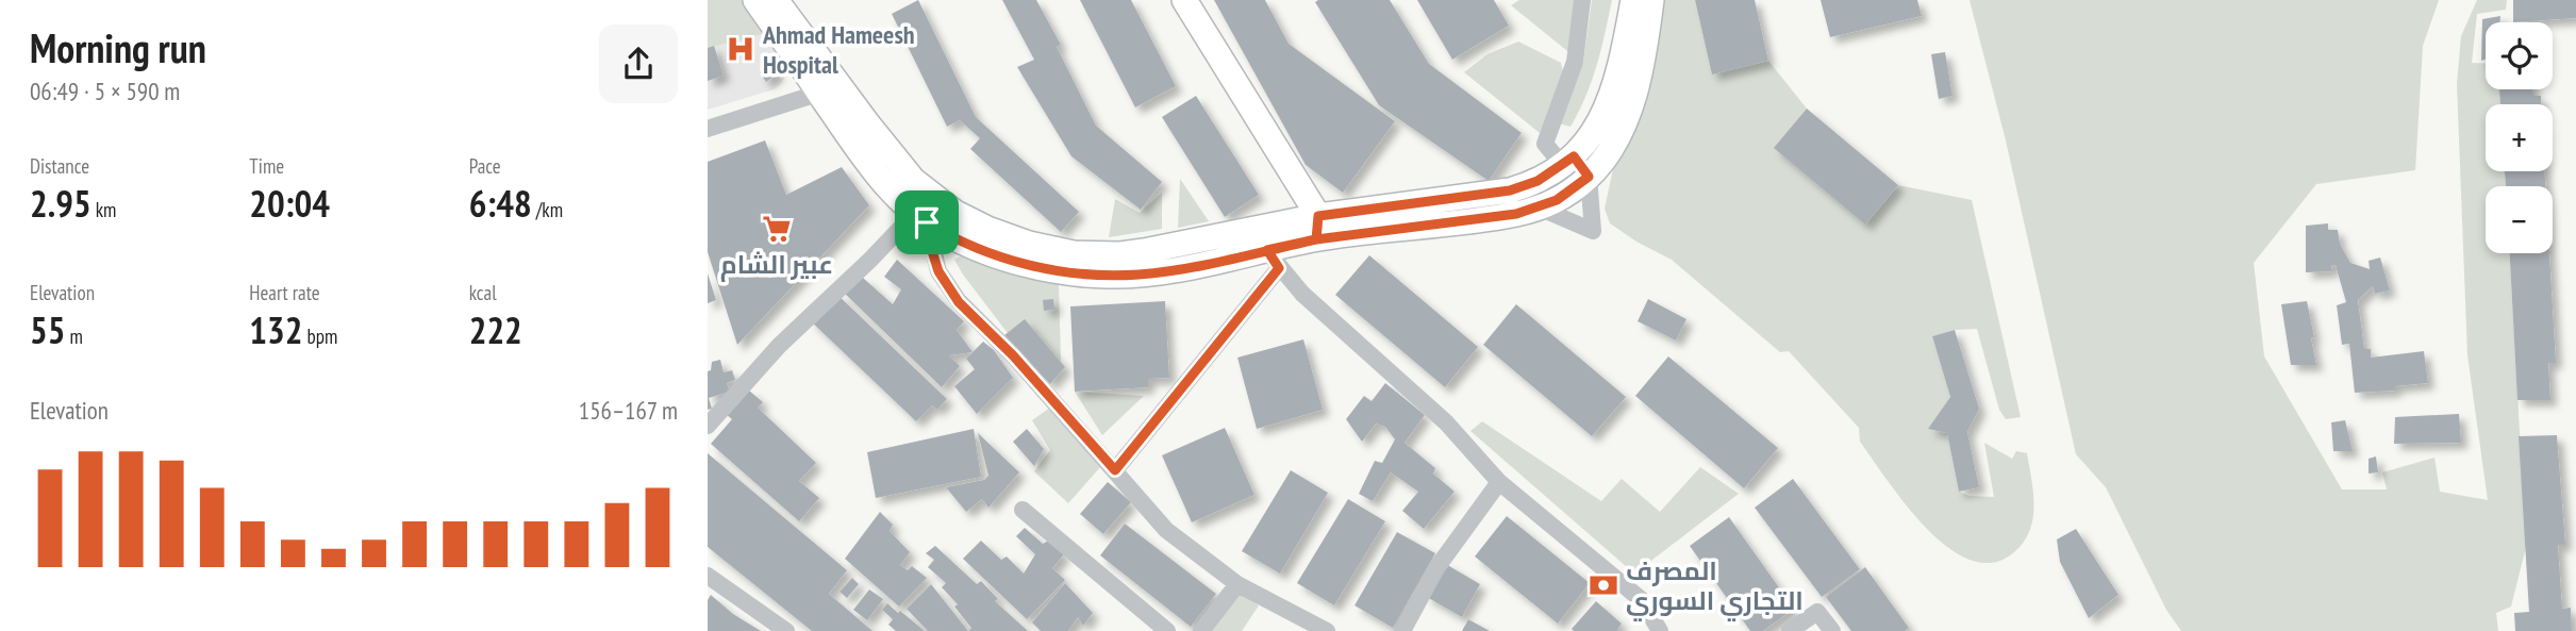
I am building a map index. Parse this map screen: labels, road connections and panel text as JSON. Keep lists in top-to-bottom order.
{
  "places": {
    "hospital": ["Ahmad Hameesh Hospital"],
    "supermarket": ["عبير الشام"],
    "bank": ["المصرف التجاري السوري"]
  },
  "page": {
    "heading": ["Morning run", "06:49 · 5 × 590 m"],
    "map_buttons": ["+", "−"],
    "stats": [
      ["Distance", "2.95 km"],
      ["Time", "20:04"],
      ["Pace", "6:48 /km"],
      ["Elevation", "55 m"],
      ["Heart rate", "132 bpm"],
      ["kcal", "222"]
    ],
    "chart": ["Elevation", "156–167 m"]
  }
}
